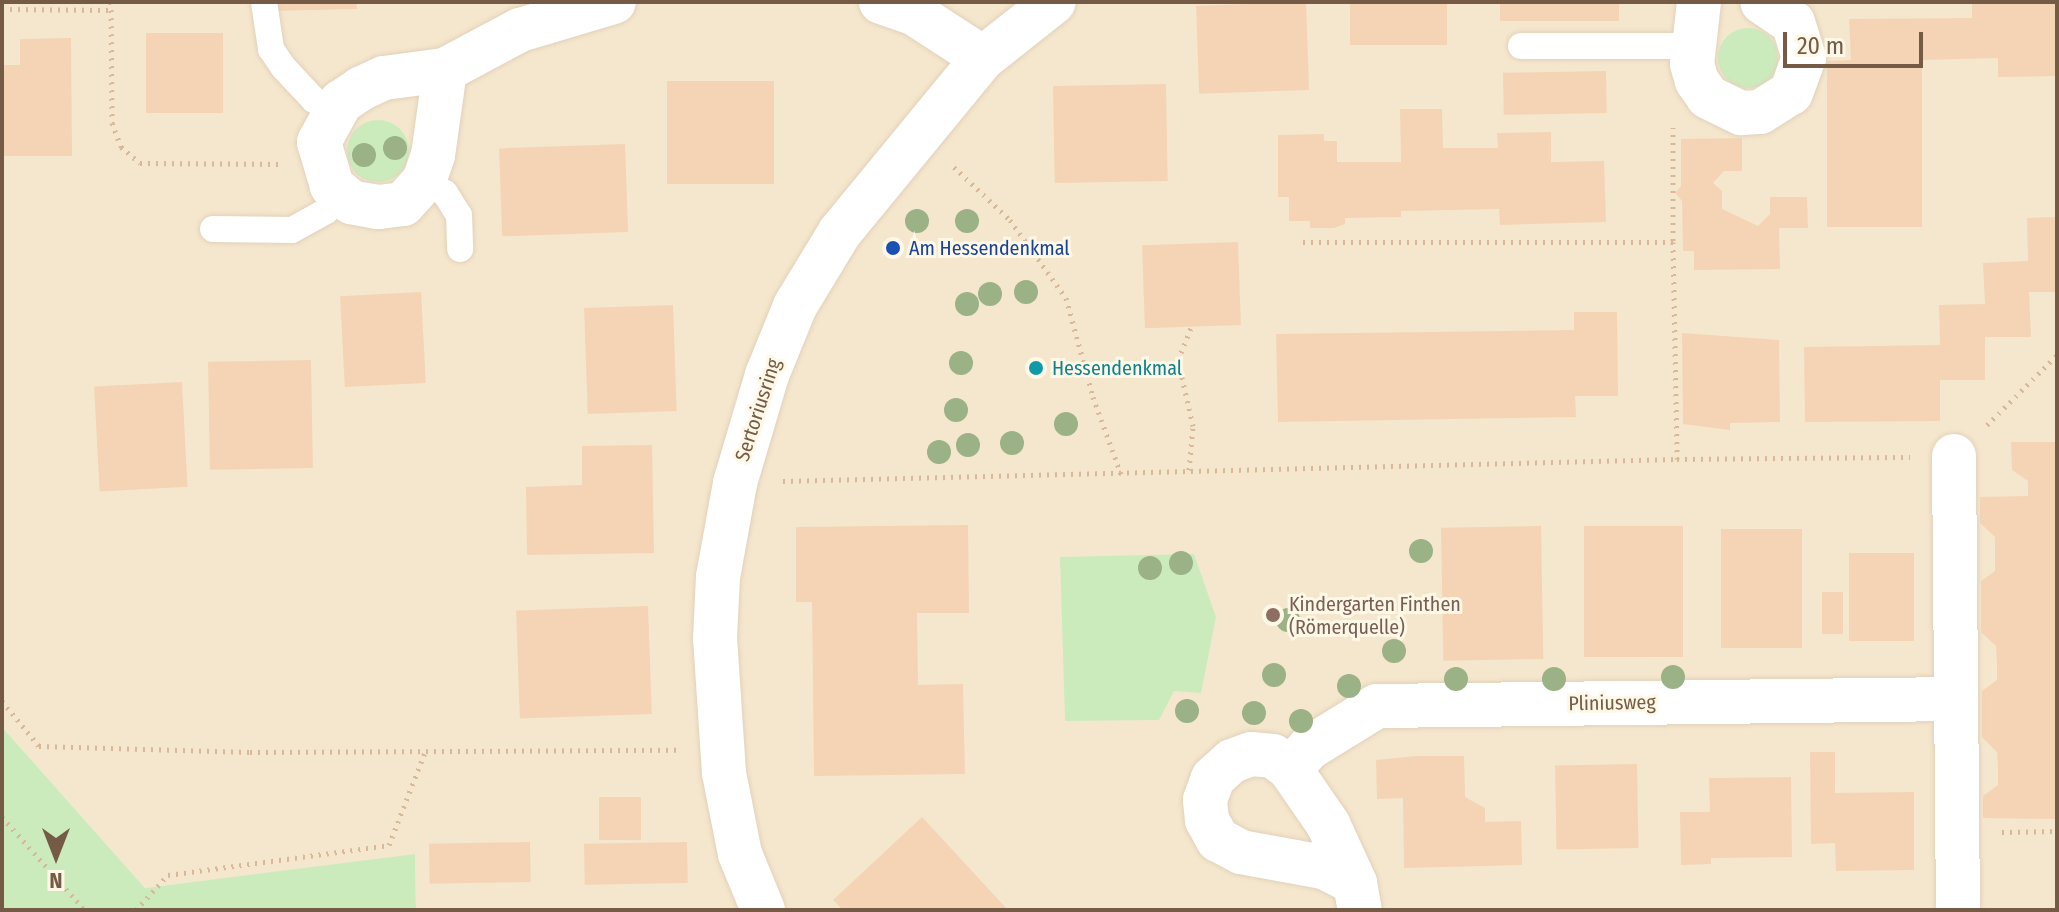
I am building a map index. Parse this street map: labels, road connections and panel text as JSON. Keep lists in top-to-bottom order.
{
  "streets": {
    "street": ["Sertoriusring", "Pliniusweg"]
  },
  "places": ["Am Hessendenkmal", "Hessendenkmal", "Kindergarten Finthen (Römerquelle)"],
  "scale_bar": "20 m",
  "north": "bottom"
}
